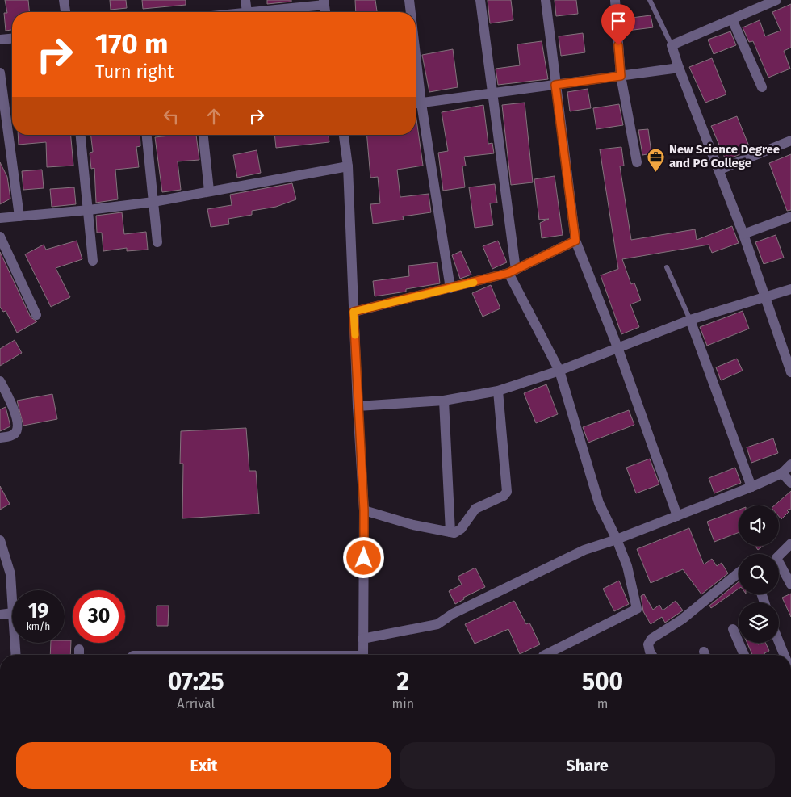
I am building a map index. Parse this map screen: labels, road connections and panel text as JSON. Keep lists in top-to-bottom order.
{
  "places": {
    "office": ["New Science Degree and PG College"]
  },
  "page": {
    "turn": ["170 m", "Turn right"],
    "speed": "19 km/h",
    "limit": "30",
    "eta": [
      "07:25",
      "Arrival",
      "2",
      "min",
      "500",
      "m"
    ],
    "buttons": ["Exit", "Share"]
  }
}
